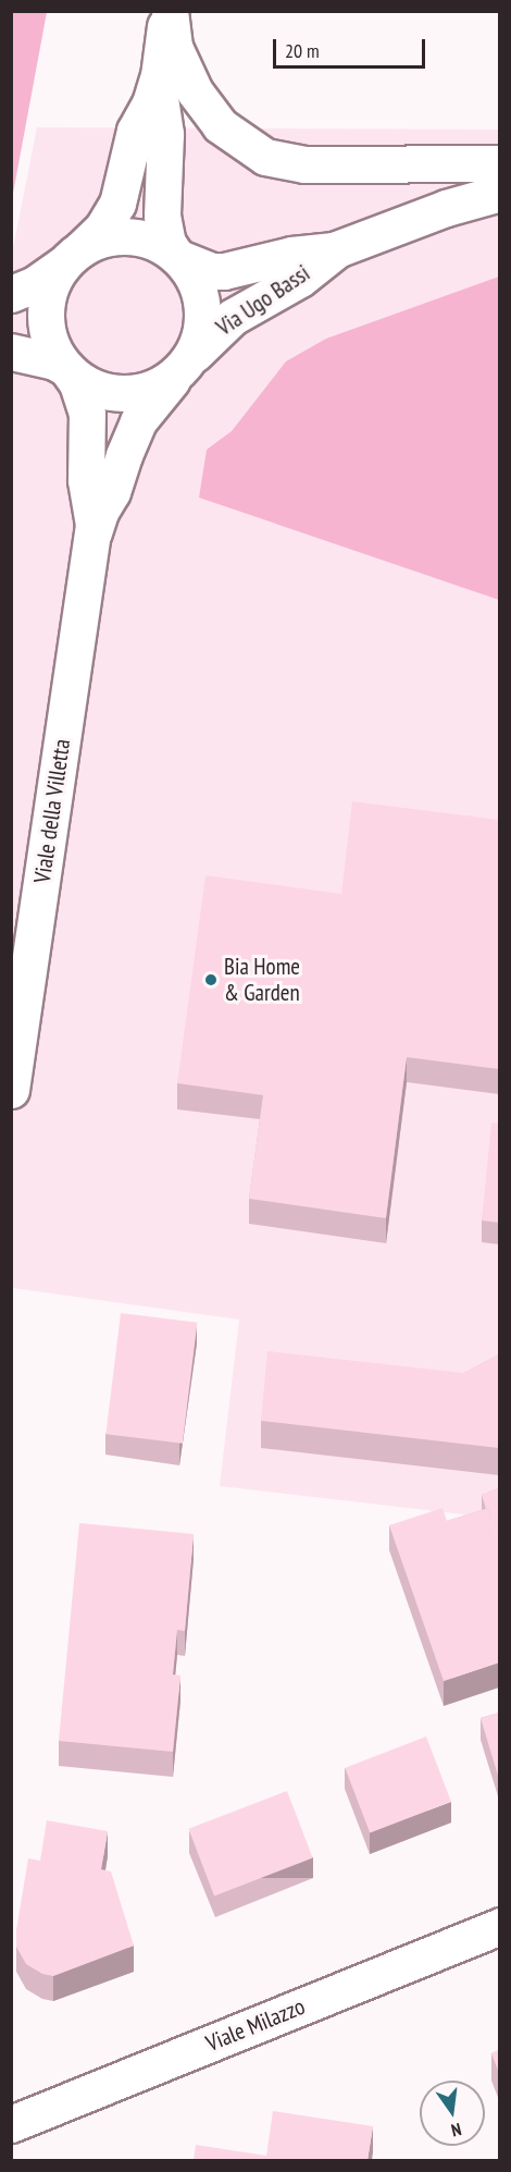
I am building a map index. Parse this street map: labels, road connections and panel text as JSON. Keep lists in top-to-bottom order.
{
  "streets": {
    "street": ["Via Ugo Bassi", "Viale della Villetta", "Viale Milazzo"]
  },
  "crossings": [
    ["Via Ugo Bassi", "Viale della Villetta"]
  ],
  "places": ["Bia Home & Garden"],
  "scale_bar": "20 m",
  "north": "bottom"
}
